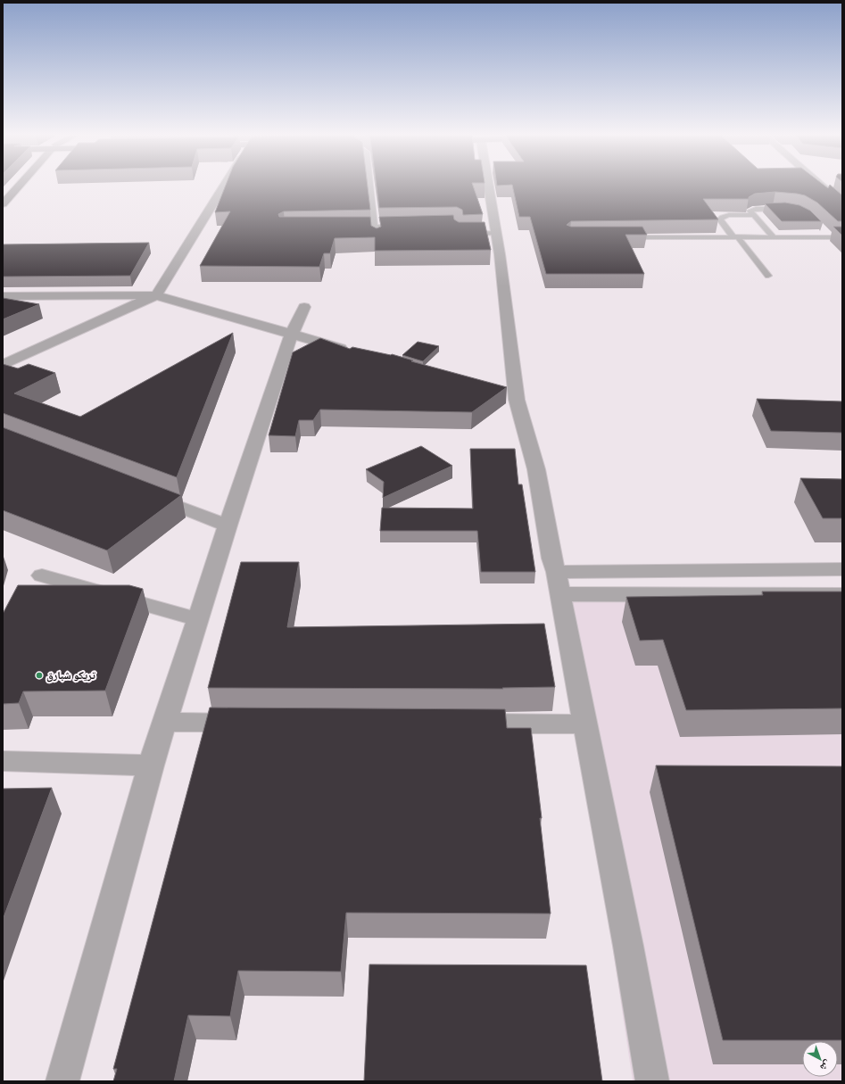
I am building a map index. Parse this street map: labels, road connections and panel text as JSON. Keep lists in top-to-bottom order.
{
  "places": ["تريكو شبارق"],
  "north": "bottom right"
}
